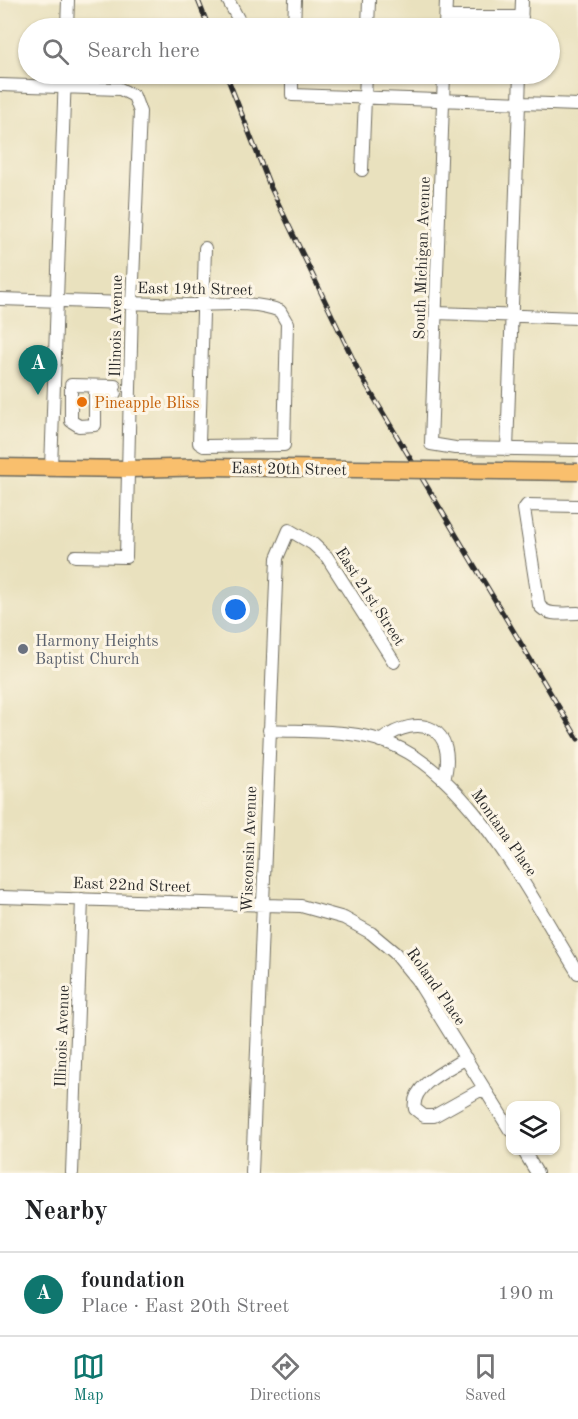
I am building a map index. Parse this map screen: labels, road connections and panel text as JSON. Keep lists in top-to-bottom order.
{
  "streets": {
    "main road": ["East 20th Street"],
    "street": [
      "South Michigan Avenue",
      "East 19th Street",
      "Illinois Avenue",
      "East 21st Street",
      "Montana Place",
      "Wisconsin Avenue",
      "East 22nd Street",
      "Roland Place"
    ]
  },
  "crossings": [
    ["East 19th Street", "Illinois Avenue"],
    ["Illinois Avenue", "East 20th Street"],
    ["Illinois Avenue", "East 22nd Street"],
    ["East 21st Street", "Wisconsin Avenue"],
    ["Montana Place", "Wisconsin Avenue"],
    ["Wisconsin Avenue", "East 22nd Street"],
    ["Wisconsin Avenue", "Roland Place"],
    ["East 22nd Street", "Roland Place"]
  ],
  "places": ["Pineapple Bliss", "Harmony Heights Baptist Church"],
  "page": {
    "search": "Search here",
    "pins": "A",
    "heading": "Nearby",
    "list": [
      {
        "mark": "A",
        "name": "foundation",
        "note": "Place · East 20th Street",
        "value": "190 m"
      }
    ],
    "nav": ["Map", "Directions", "Saved"]
  }
}
